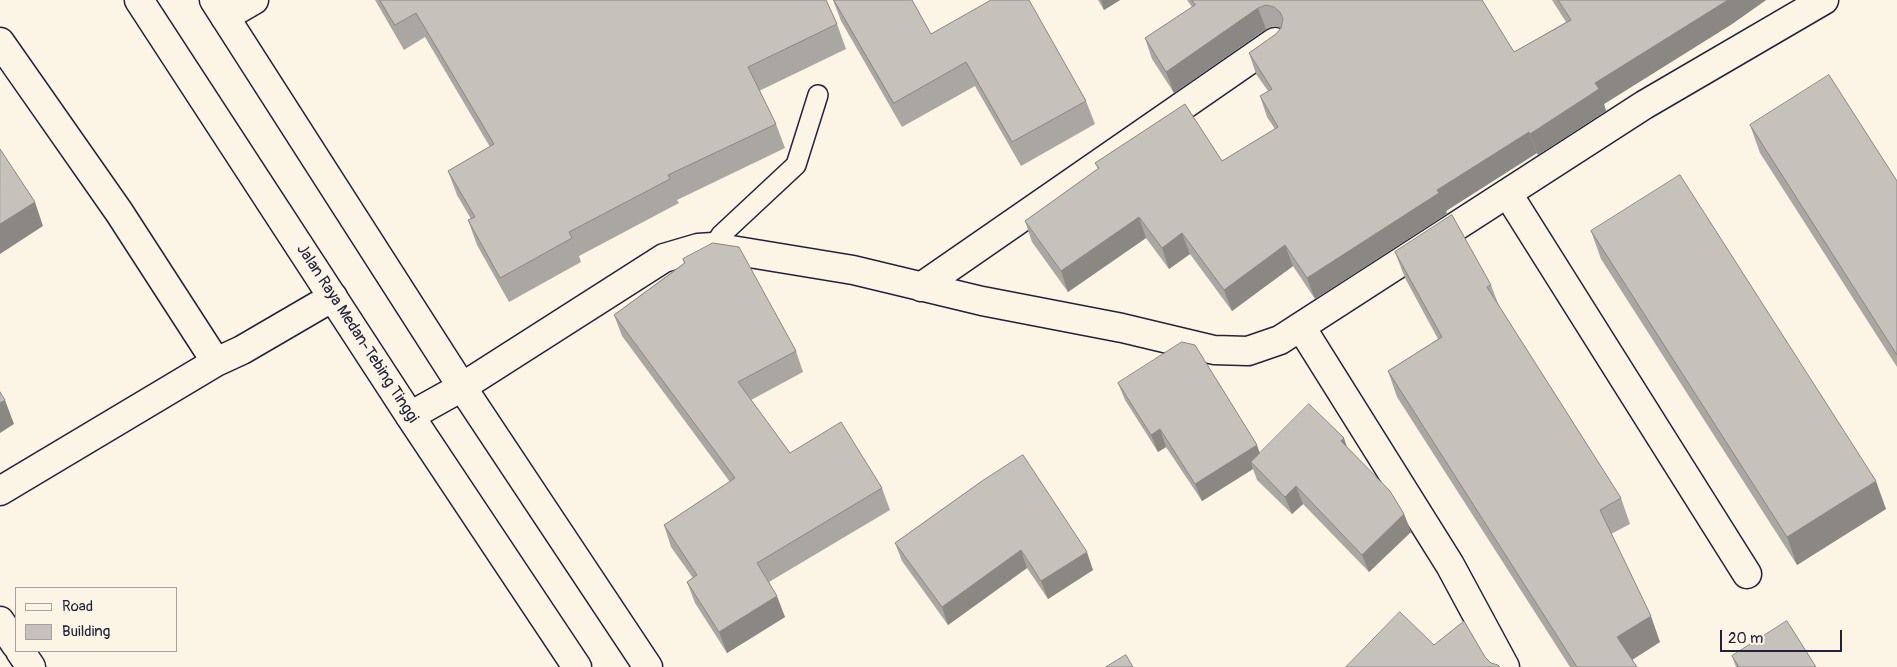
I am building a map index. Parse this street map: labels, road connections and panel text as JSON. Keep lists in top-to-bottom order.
{
  "streets": {
    "main road": ["Jalan Raya Medan-Tebing Tinggi"]
  },
  "legend": ["Road", "Building"],
  "scale_bar": "20 m"
}
